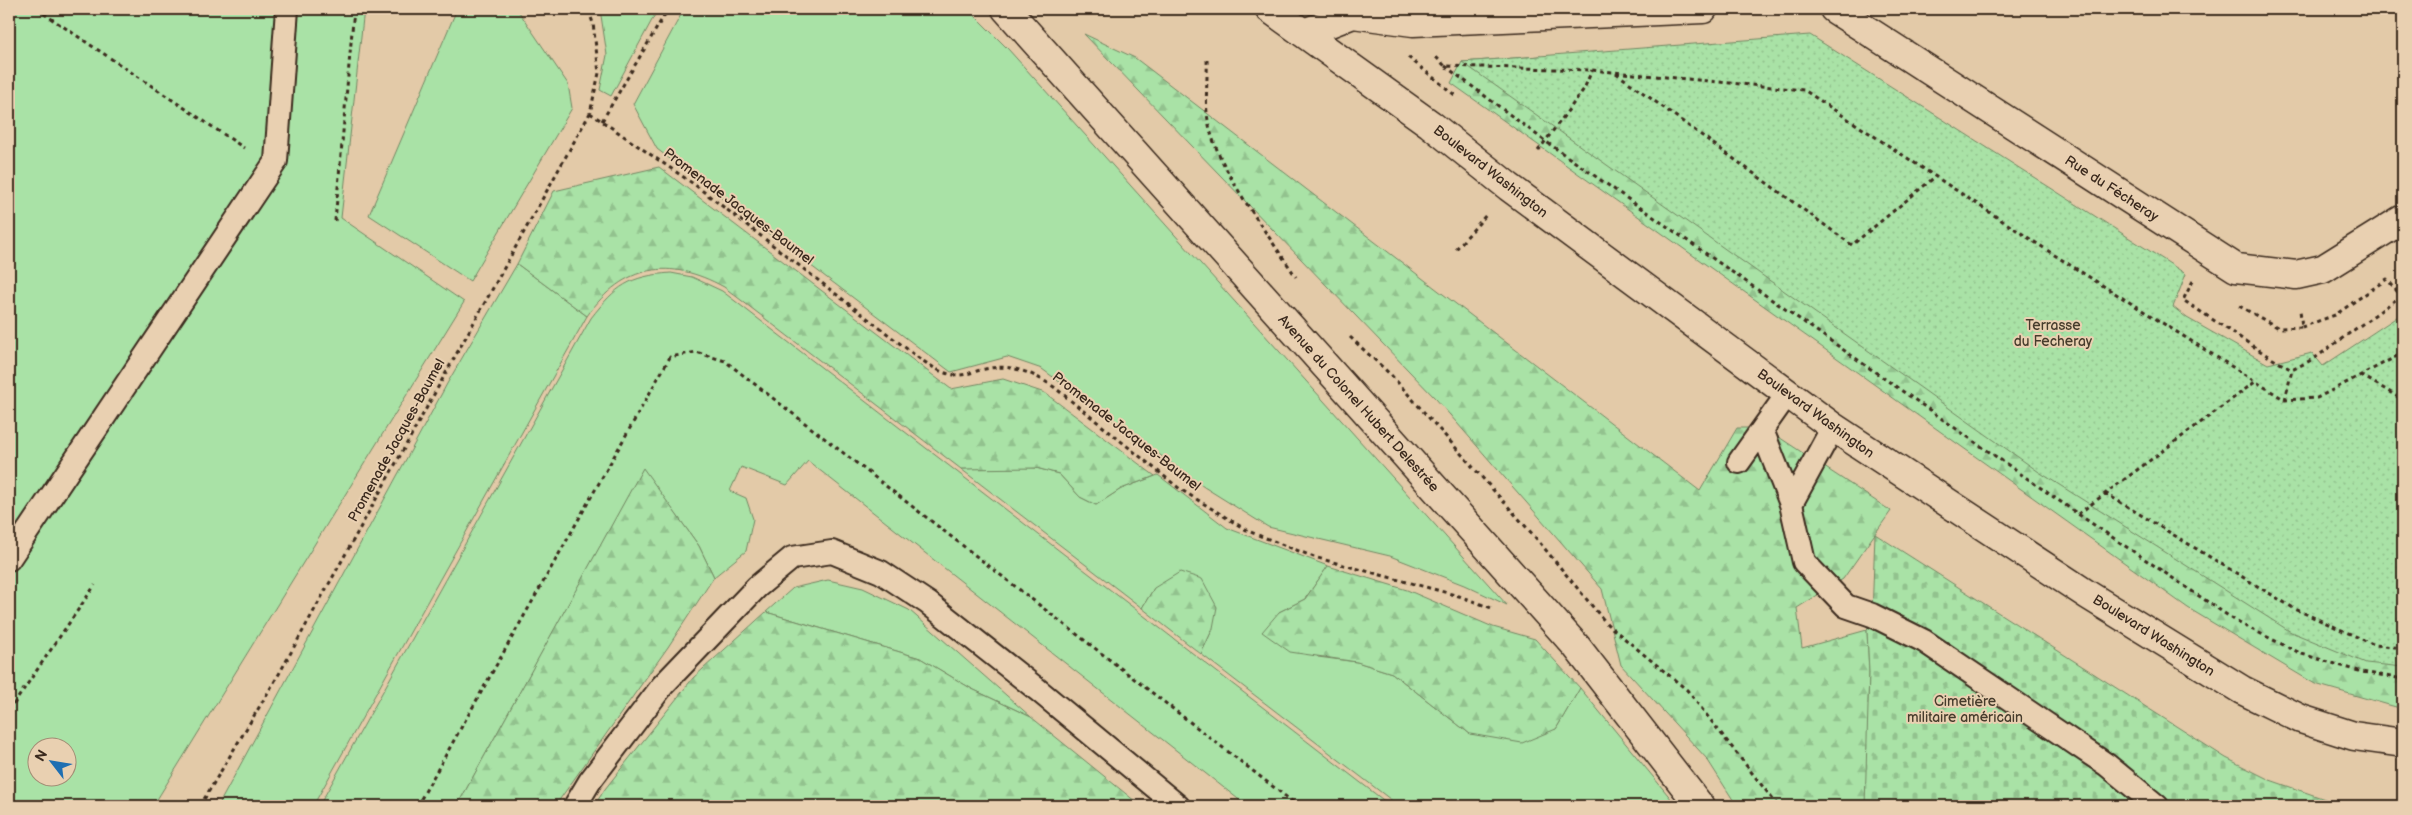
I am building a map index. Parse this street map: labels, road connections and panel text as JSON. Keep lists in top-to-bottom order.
{
  "streets": {
    "street": ["Boulevard Washington", "Rue du Fécheray", "Avenue du Colonel Hubert Delestrée"],
    "path": ["Promenade Jacques-Baumel"]
  },
  "parks": ["Terrasse du Fecheray", "Cimetière militaire américain"],
  "north": "top left"
}
